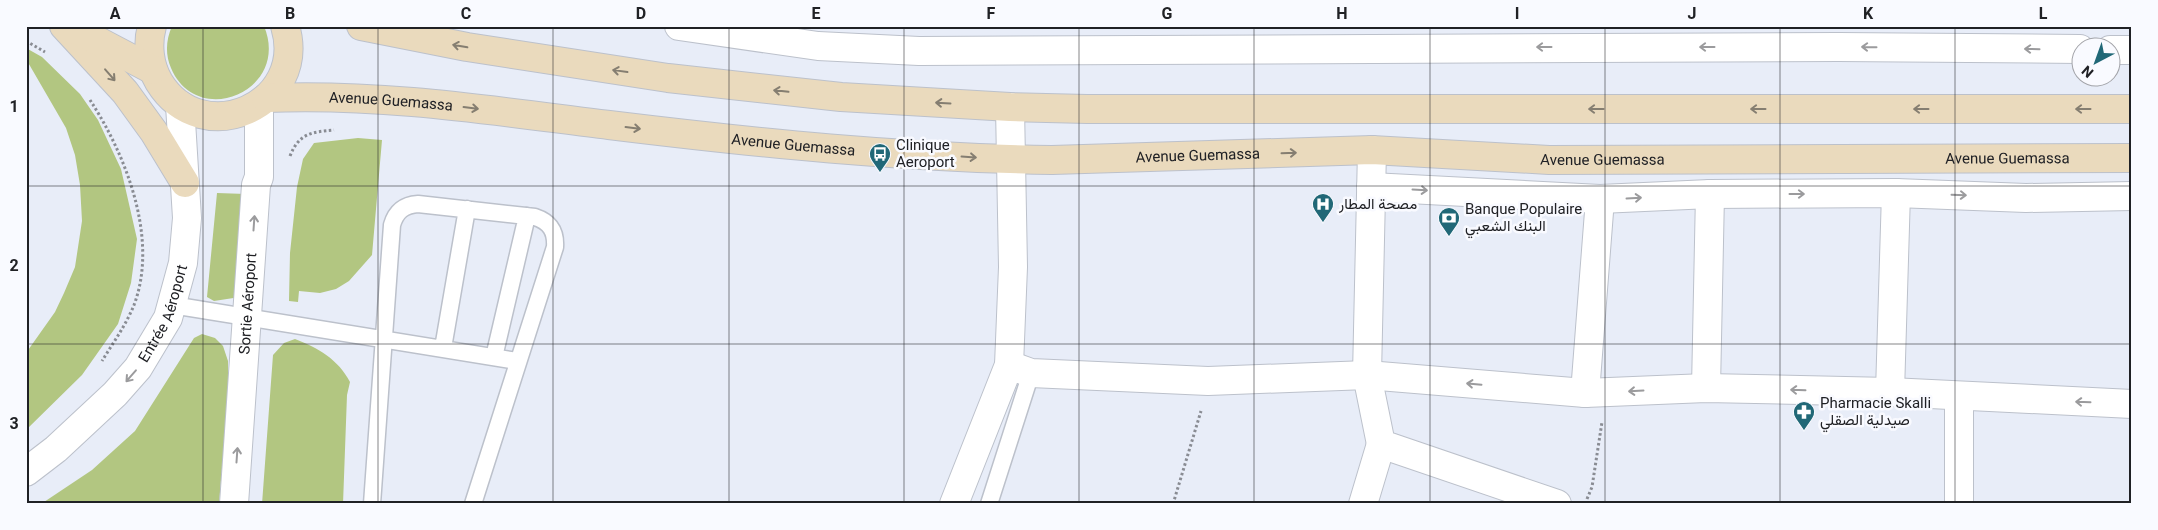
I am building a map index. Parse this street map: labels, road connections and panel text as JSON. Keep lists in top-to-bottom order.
{
  "streets": {
    "main road": ["Avenue Guemassa"],
    "street": ["Sortie Aéroport", "Entrée Aéroport"]
  },
  "crossings": [
    ["Avenue Guemassa", "Sortie Aéroport"]
  ],
  "one_way": ["Sortie Aéroport", "Entrée Aéroport"],
  "places": {
    "bus stop": ["Clinique Aeroport"],
    "hospital": ["مصحة المطار"],
    "bank": ["Banque Populaire البنك الشعبي"],
    "pharmacy": ["Pharmacie Skalli صيدلية الصقلي"]
  },
  "north": "bottom left",
  "grid": {
    "columns": [
      "A",
      "B",
      "C",
      "D",
      "E",
      "F",
      "G",
      "H",
      "I",
      "J",
      "K",
      "L"
    ],
    "rows": ["1", "2", "3"]
  }
}
